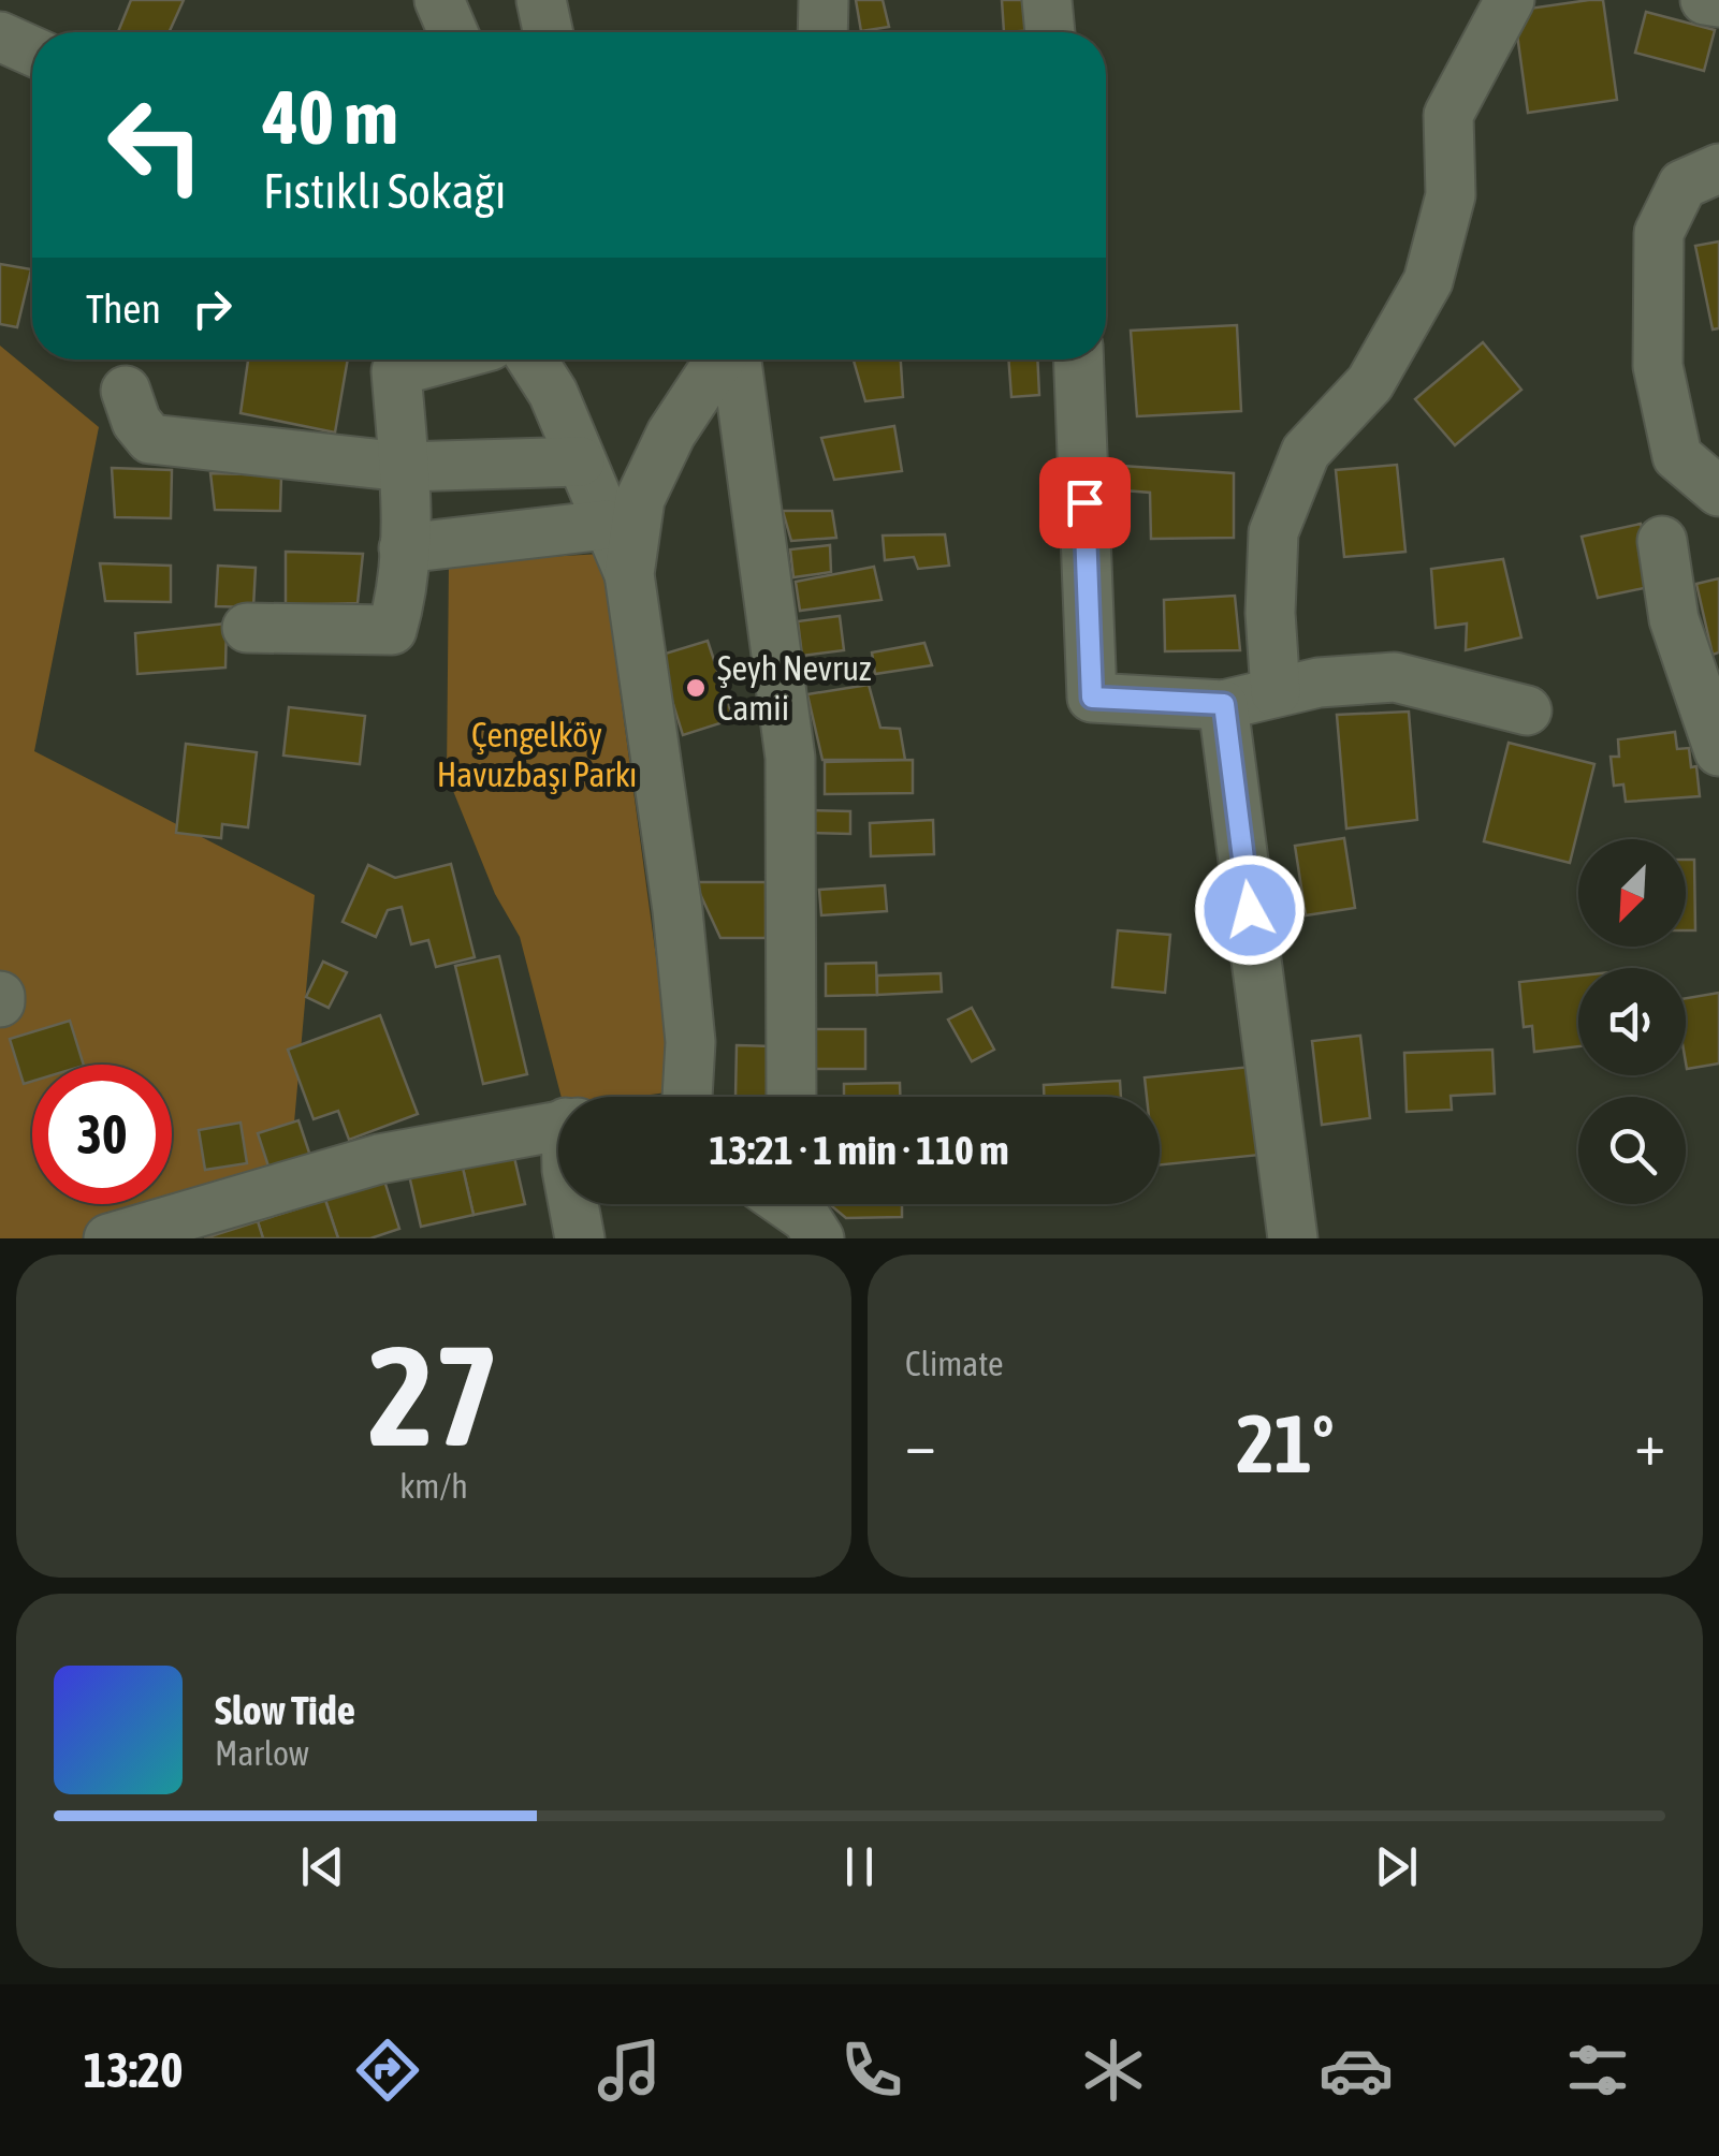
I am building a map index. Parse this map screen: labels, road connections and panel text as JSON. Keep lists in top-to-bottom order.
{
  "parks": ["Çengelköy Havuzbaşı Parkı"],
  "places": ["Şeyh Nevruz Camii"],
  "north": "bottom left",
  "page": {
    "turn": ["40 m", "Fıstıklı Sokağı"],
    "then": "Then",
    "limit": "30",
    "trip": "13:21 · 1 min · 110 m",
    "tile": [
      ["27", "km/h"],
      "Climate"
    ],
    "heat": ["−", "21°", "+"],
    "song": ["Slow Tide", "Marlow"],
    "tabs": "13:20"
  }
}
